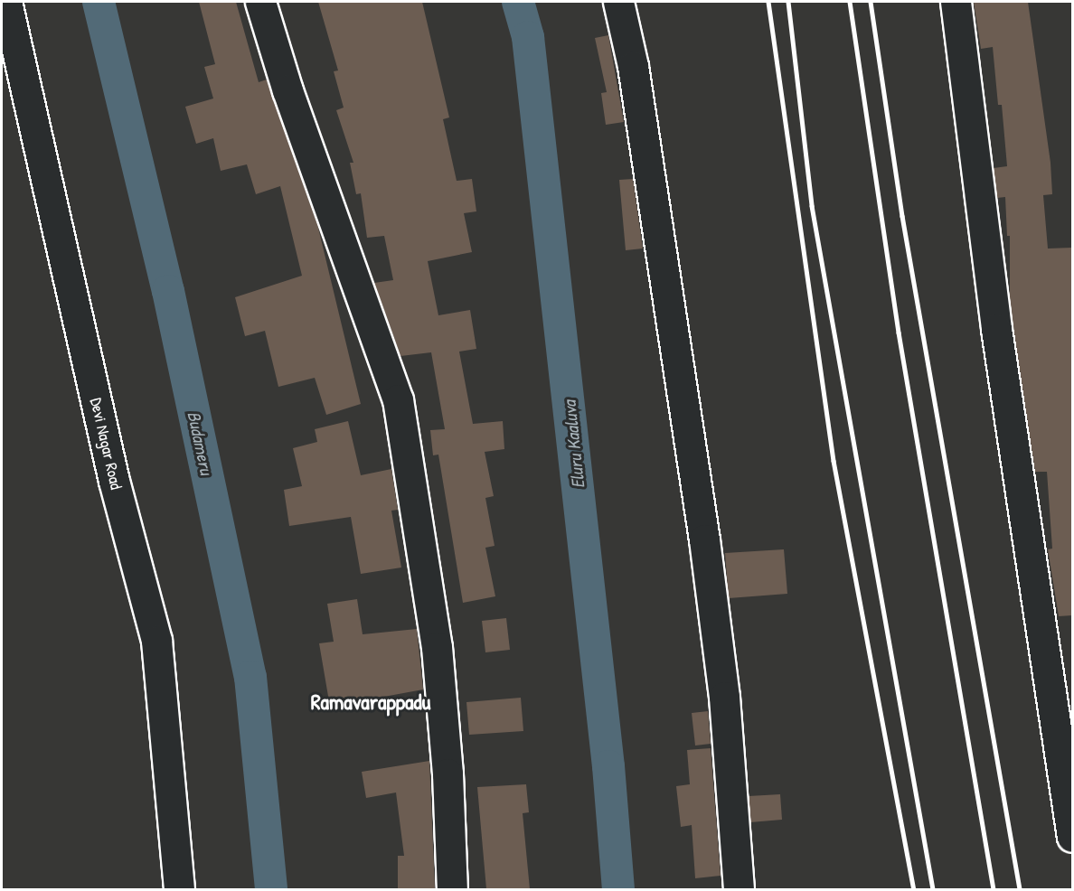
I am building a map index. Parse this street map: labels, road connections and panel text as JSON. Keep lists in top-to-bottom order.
{
  "streets": {
    "street": ["Devi Nagar Road"]
  },
  "districts": ["Ramavarappadu"],
  "water": ["Budameru", "Eluru Kaaluva"]
}
